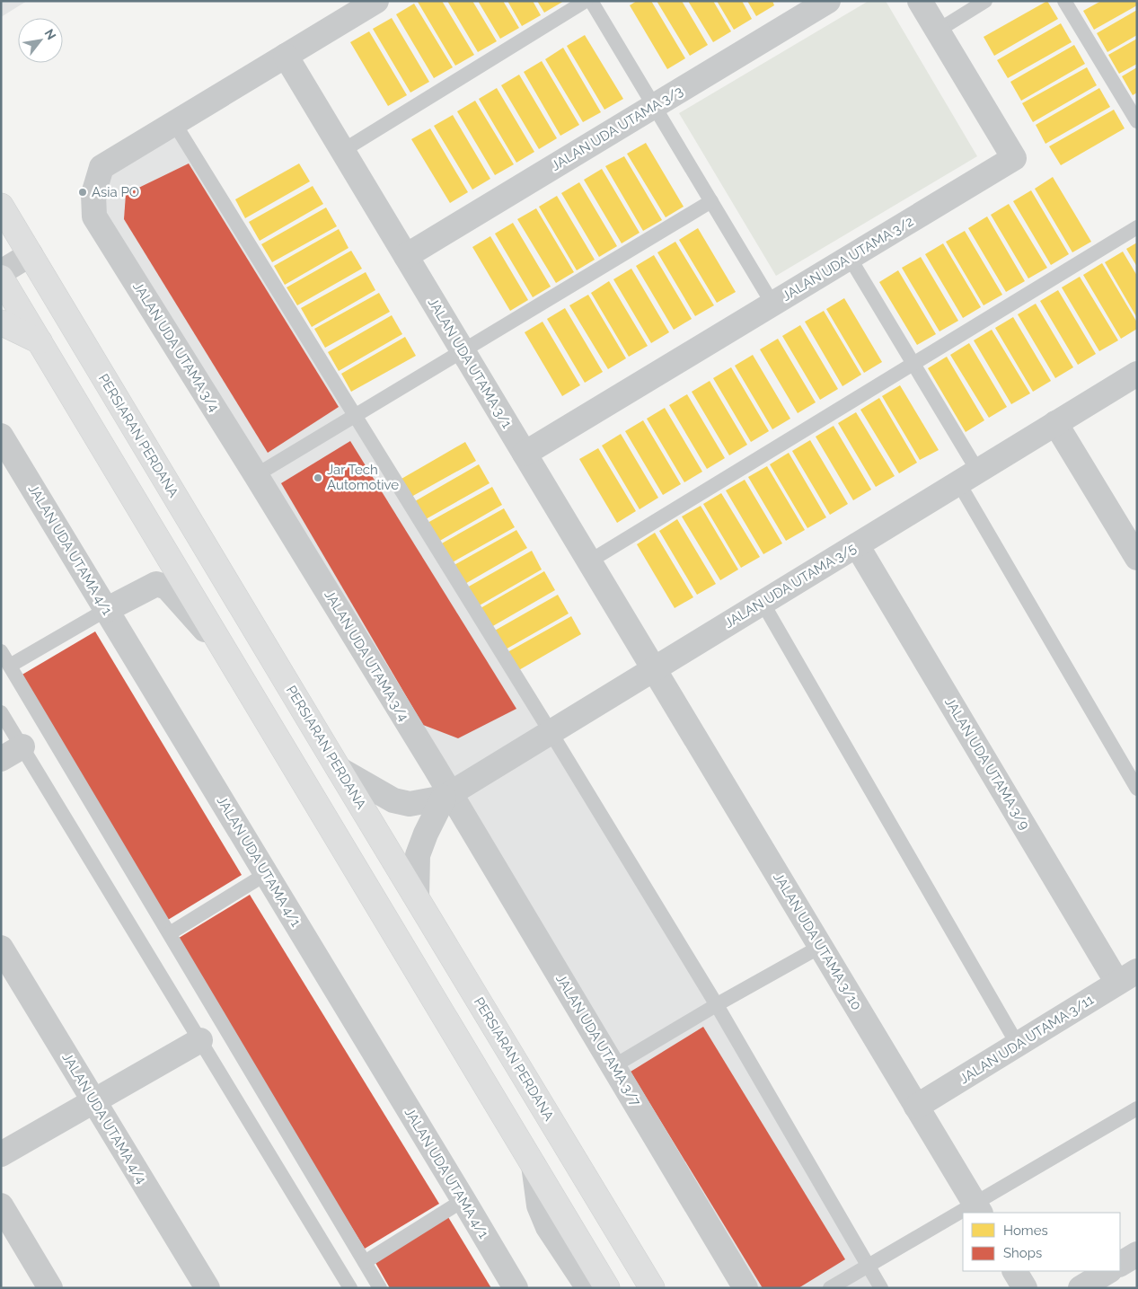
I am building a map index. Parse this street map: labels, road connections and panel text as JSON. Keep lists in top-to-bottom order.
{
  "streets": {
    "main road": ["PERSIARAN PERDANA"],
    "street": [
      "JALAN UDA UTAMA 3/3",
      "JALAN UDA UTAMA 3/2",
      "JALAN UDA UTAMA 3/4",
      "JALAN UDA UTAMA 3/1",
      "JALAN UDA UTAMA 4/1",
      "JALAN UDA UTAMA 3/5",
      "JALAN UDA UTAMA 3/9",
      "JALAN UDA UTAMA 3/10",
      "JALAN UDA UTAMA 3/11",
      "JALAN UDA UTAMA 3/7",
      "JALAN UDA UTAMA 4/4"
    ]
  },
  "crossings": [
    ["JALAN UDA UTAMA 3/3", "JALAN UDA UTAMA 3/1"],
    ["JALAN UDA UTAMA 3/2", "JALAN UDA UTAMA 3/1"],
    ["JALAN UDA UTAMA 3/4", "JALAN UDA UTAMA 3/1"],
    ["JALAN UDA UTAMA 3/4", "JALAN UDA UTAMA 3/5"],
    ["JALAN UDA UTAMA 3/4", "JALAN UDA UTAMA 3/7"],
    ["JALAN UDA UTAMA 3/1", "JALAN UDA UTAMA 3/5"],
    ["JALAN UDA UTAMA 3/1", "JALAN UDA UTAMA 3/10"],
    ["JALAN UDA UTAMA 3/5", "JALAN UDA UTAMA 3/9"],
    ["JALAN UDA UTAMA 3/5", "JALAN UDA UTAMA 3/10"],
    ["JALAN UDA UTAMA 3/5", "JALAN UDA UTAMA 3/7"],
    ["JALAN UDA UTAMA 3/9", "JALAN UDA UTAMA 3/11"],
    ["JALAN UDA UTAMA 3/10", "JALAN UDA UTAMA 3/11"]
  ],
  "places": ["Asia PO", "Jar Tech Automotive"],
  "legend": ["Homes", "Shops"],
  "north": "top right"
}
